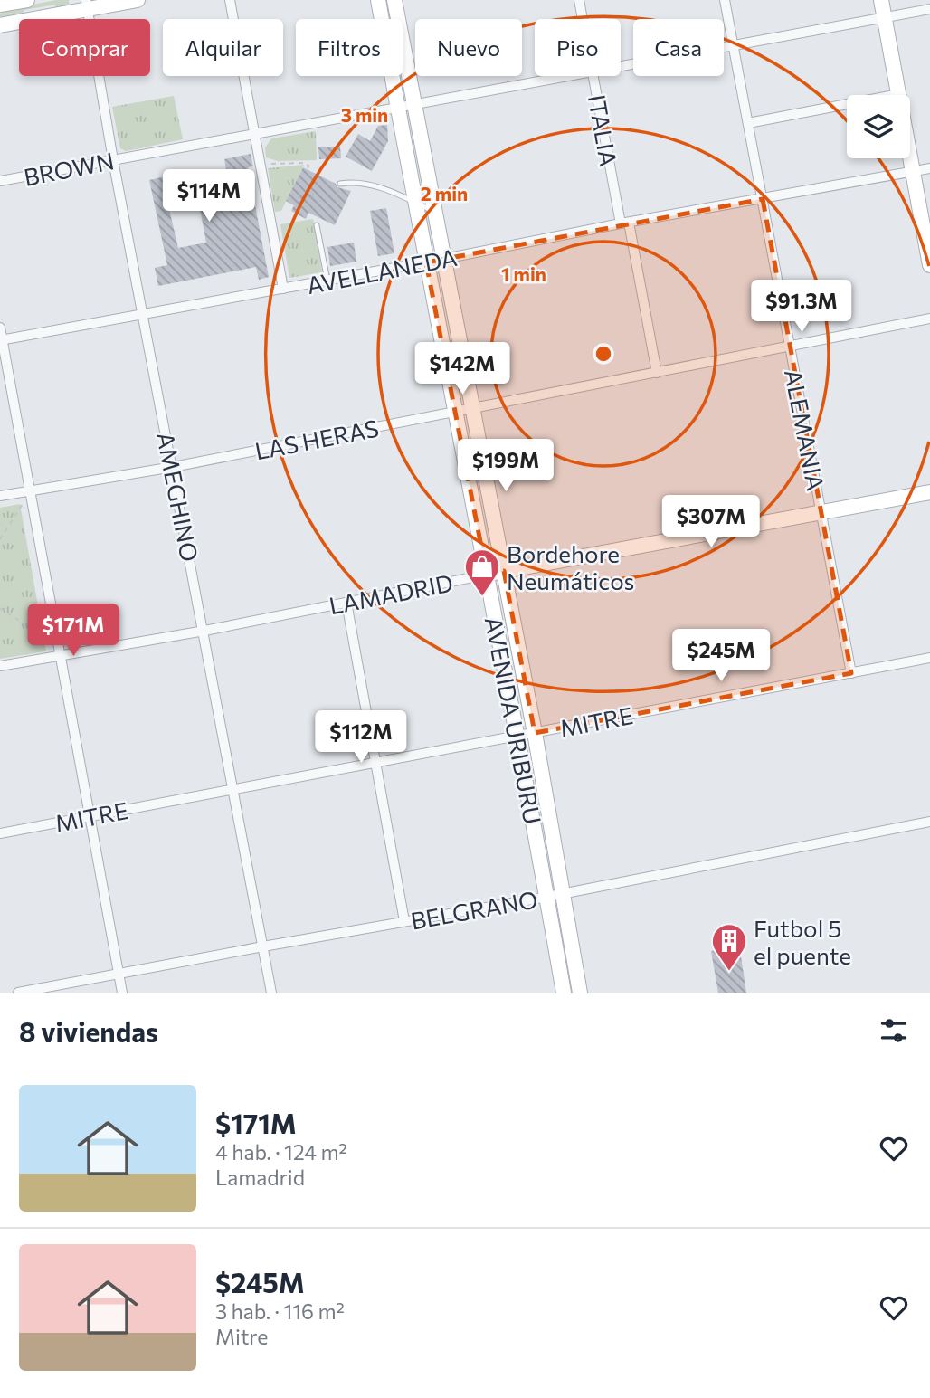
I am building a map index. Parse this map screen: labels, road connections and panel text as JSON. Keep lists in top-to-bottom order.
{
  "streets": {
    "main road": ["LAMADRID", "AVENIDA URIBURU"],
    "street": [
      "ITALIA",
      "BROWN",
      "AVELLANEDA",
      "ALEMANIA",
      "LAS HERAS",
      "AMEGHINO",
      "MITRE",
      "BELGRANO"
    ]
  },
  "crossings": [
    ["ITALIA", "AVELLANEDA"],
    ["ITALIA", "LAS HERAS"],
    ["BROWN", "ALEMANIA"],
    ["BROWN", "AMEGHINO"],
    ["BROWN", "AVENIDA URIBURU"],
    ["AVELLANEDA", "ALEMANIA"],
    ["AVELLANEDA", "AMEGHINO"],
    ["AVELLANEDA", "AVENIDA URIBURU"],
    ["ALEMANIA", "LAS HERAS"],
    ["ALEMANIA", "LAMADRID"],
    ["ALEMANIA", "MITRE"],
    ["LAS HERAS", "AMEGHINO"],
    ["LAS HERAS", "AVENIDA URIBURU"],
    ["AMEGHINO", "LAMADRID"],
    ["AMEGHINO", "MITRE"],
    ["AMEGHINO", "BELGRANO"],
    ["LAMADRID", "AVENIDA URIBURU"],
    ["AVENIDA URIBURU", "MITRE"],
    ["AVENIDA URIBURU", "BELGRANO"]
  ],
  "places": {
    "shop": ["Bordehore Neumáticos"],
    "building": ["Futbol 5 el puente"]
  },
  "page": {
    "chip": [
      "Comprar",
      "Alquilar",
      "Filtros",
      "Nuevo",
      "Piso",
      "Casa"
    ],
    "price": [
      "$114M",
      "$91.3M",
      "$142M",
      "$199M",
      "$307M",
      "$171M",
      "$245M",
      "$112M"
    ],
    "heading": "8 viviendas",
    "list": [
      {
        "name": "$171M",
        "note": "4 hab. · 124 m² · Lamadrid"
      },
      {
        "name": "$245M",
        "note": "3 hab. · 116 m² · Mitre"
      }
    ]
  },
  "rings": ["3 min", "2 min", "1 min"]
}
